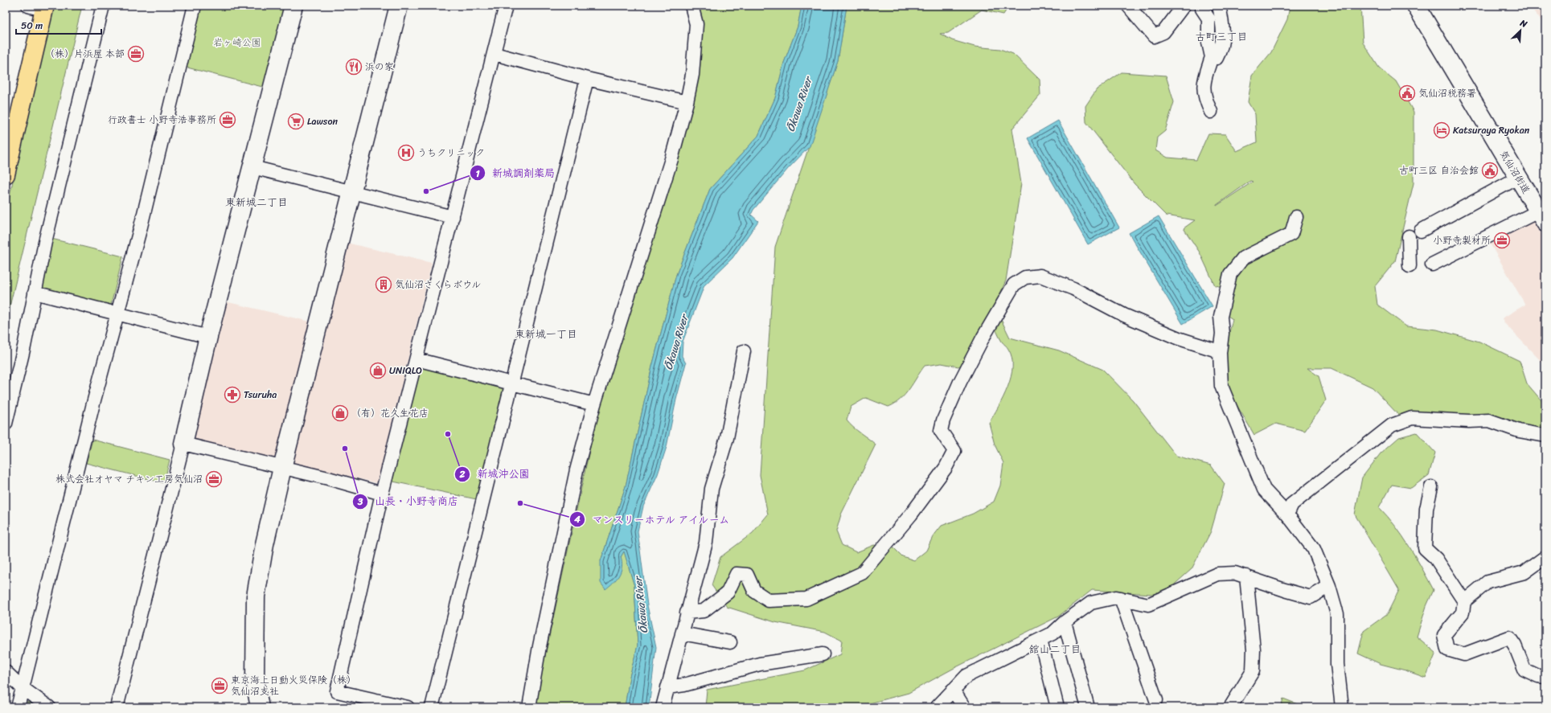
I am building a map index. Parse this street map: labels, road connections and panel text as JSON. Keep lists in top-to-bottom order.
{
  "streets": {
    "street": ["気仙沼街道"]
  },
  "districts": [
    "古町三丁目",
    "東新城二丁目",
    "東新城一丁目",
    "舘山二丁目"
  ],
  "water": ["Ōkawa River"],
  "parks": ["岩ヶ崎公園"],
  "places": {
    "office": [
      "（株）片浜屋 本部",
      "行政書士 小野寺浩事務所",
      "小野寺製材所",
      "株式会社オヤマ チキン工房気仙沼",
      "東京海上日動火災保険（株） 気仙沼支社"
    ],
    "restaurant": ["浜の家"],
    "public building": ["気仙沼税務署", "古町三区 自治会館"],
    "supermarket": ["Lawson"],
    "hotel": ["Katsuraya Ryokan"],
    "hospital": ["うちクリニック"],
    "other": [
      "新城調剤薬局",
      "新城沖公園",
      "山長・小野寺商店",
      "マンスリーホテル アイルーム"
    ],
    "building": ["気仙沼さくらボウル"],
    "shop": ["UNIQLO", "（有）花久生花店"],
    "pharmacy": ["Tsuruha"]
  },
  "scale_bar": "50 m",
  "north": "top right"
}
